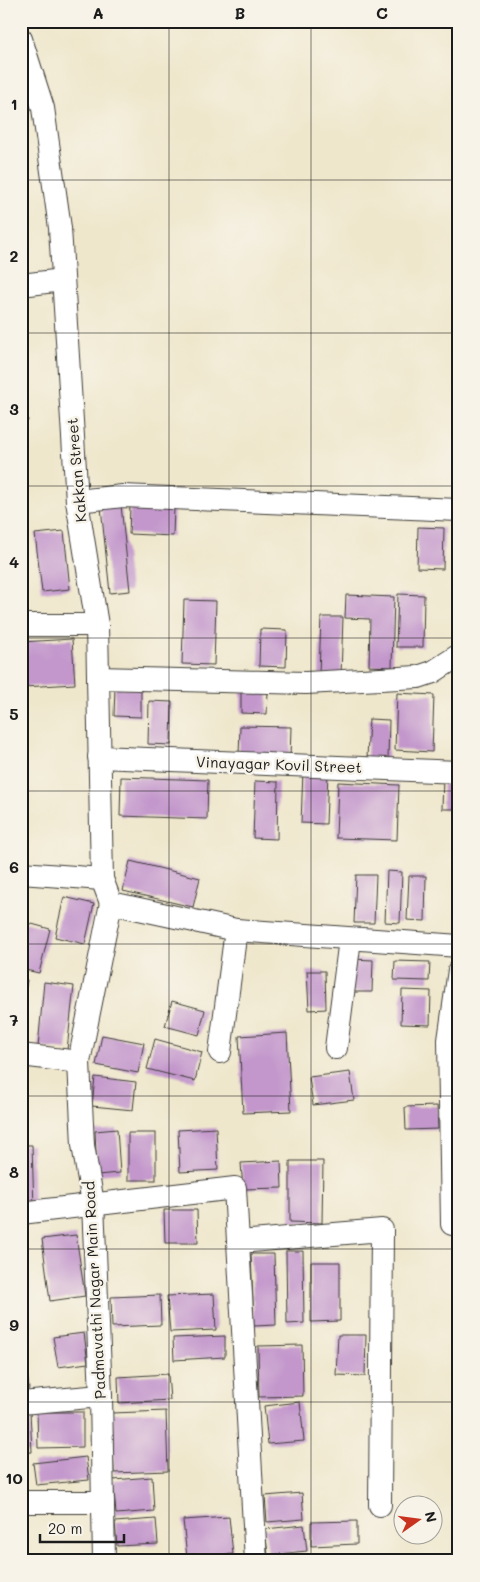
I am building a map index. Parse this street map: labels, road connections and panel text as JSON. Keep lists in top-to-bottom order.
{
  "streets": {
    "street": ["Kakkan Street", "Vinayagar Kovil Street", "Padmavathi Nagar Main Road"]
  },
  "crossings": [
    ["Kakkan Street", "Vinayagar Kovil Street"],
    ["Kakkan Street", "Padmavathi Nagar Main Road"]
  ],
  "scale_bar": "20 m",
  "north": "right",
  "grid": {
    "columns": ["A", "B", "C"],
    "rows": [
      "1",
      "2",
      "3",
      "4",
      "5",
      "6",
      "7",
      "8",
      "9",
      "10"
    ]
  }
}
